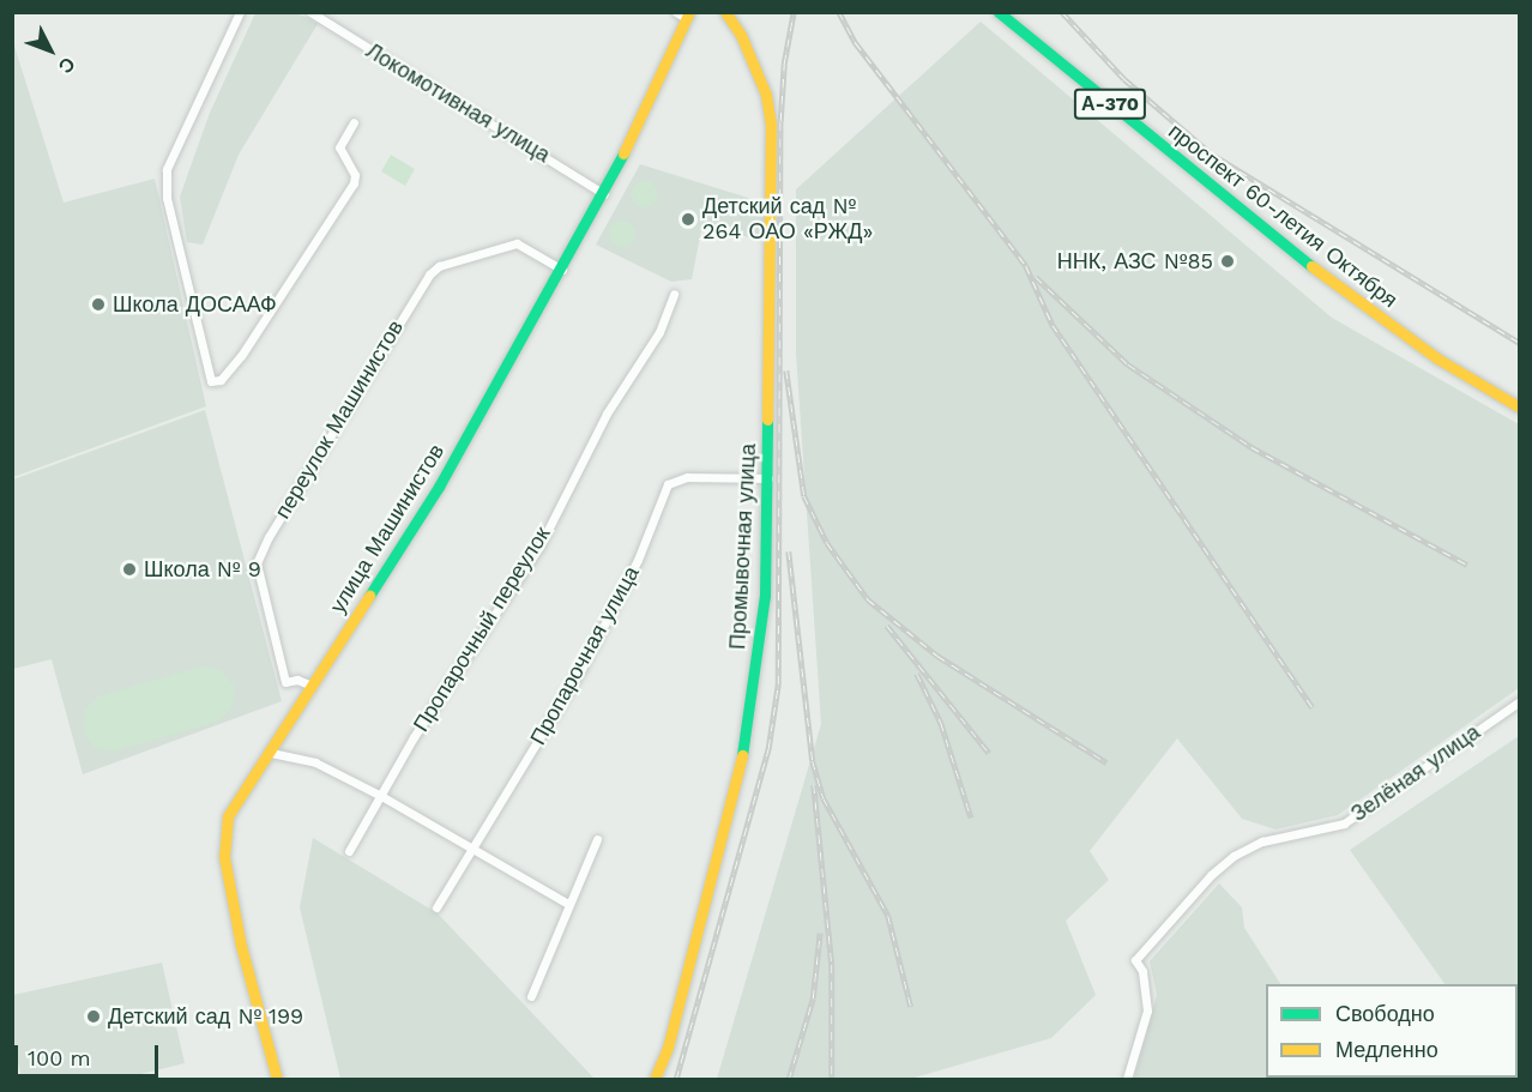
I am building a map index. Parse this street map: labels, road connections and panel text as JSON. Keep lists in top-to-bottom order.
{
  "streets": {
    "main road": [
      "А-370",
      "проспект 60-летия Октября",
      "улица Машинистов",
      "Промывочная улица"
    ],
    "street": [
      "Локомотивная улица",
      "переулок Машинистов",
      "Пропарочный переулок",
      "Пропарочная улица",
      "Зелёная улица"
    ]
  },
  "crossings": [
    ["Локомотивная улица", "улица Машинистов"],
    ["переулок Машинистов", "улица Машинистов"],
    ["Промывочная улица", "Пропарочная улица"]
  ],
  "places": [
    "Детский сад № 264 ОАО «РЖД»",
    "ННК, АЗС №85",
    "Школа ДОСААФ",
    "Школа № 9",
    "Детский сад № 199"
  ],
  "legend": ["Свободно", "Медленно"],
  "scale_bar": "100 m",
  "north": "bottom right"
}
